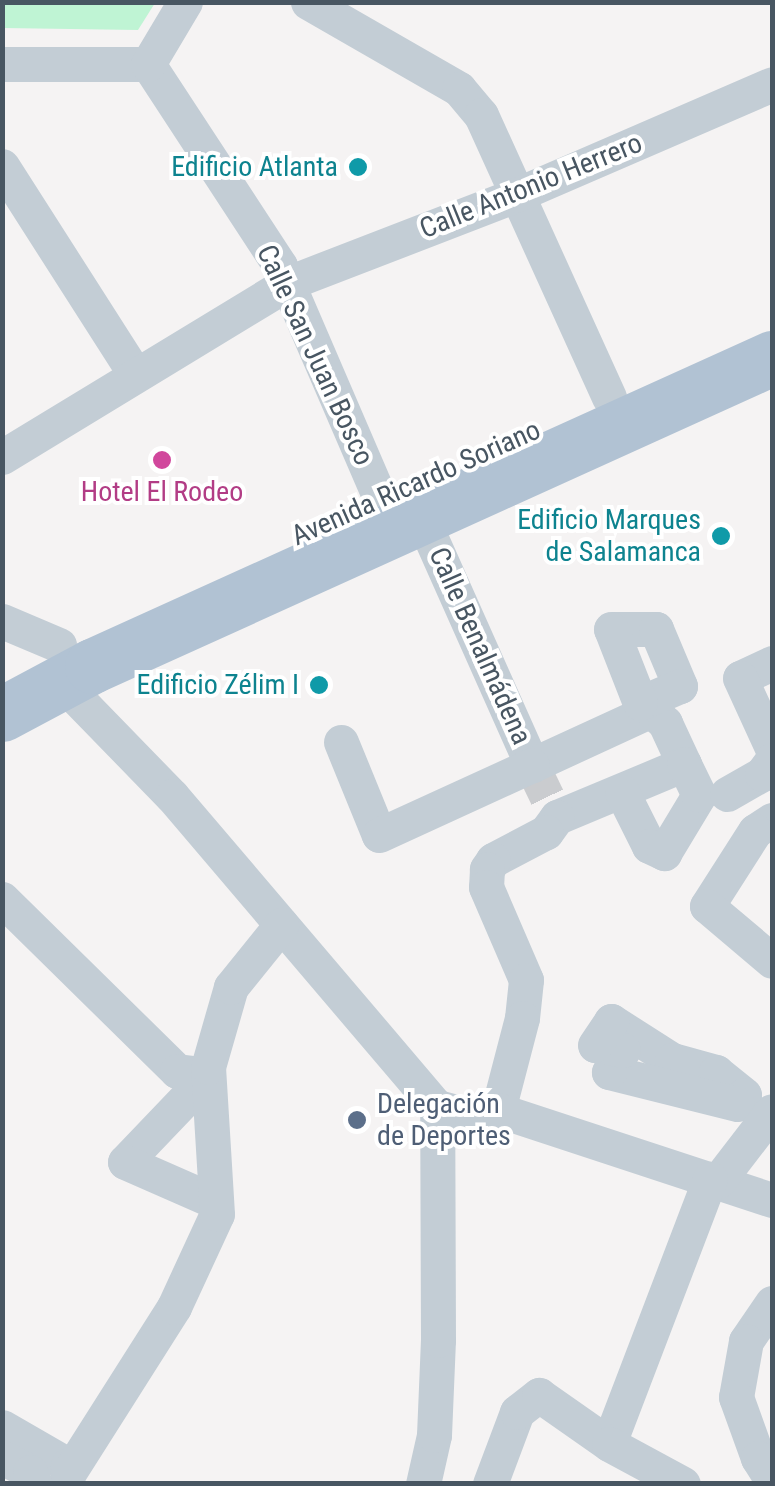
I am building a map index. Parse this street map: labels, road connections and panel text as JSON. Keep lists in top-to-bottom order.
{
  "streets": {
    "main road": ["Avenida Ricardo Soriano"],
    "street": ["Calle Antonio Herrero", "Calle San Juan Bosco", "Calle Benalmádena"]
  },
  "crossings": [
    ["Calle Antonio Herrero", "Calle San Juan Bosco"],
    ["Calle San Juan Bosco", "Avenida Ricardo Soriano"],
    ["Calle San Juan Bosco", "Calle Benalmádena"],
    ["Avenida Ricardo Soriano", "Calle Benalmádena"]
  ],
  "places": [
    "Edificio Atlanta",
    "Hotel El Rodeo",
    "Edificio Marques de Salamanca",
    "Edificio Zélim I",
    "Delegación de Deportes"
  ]
}
